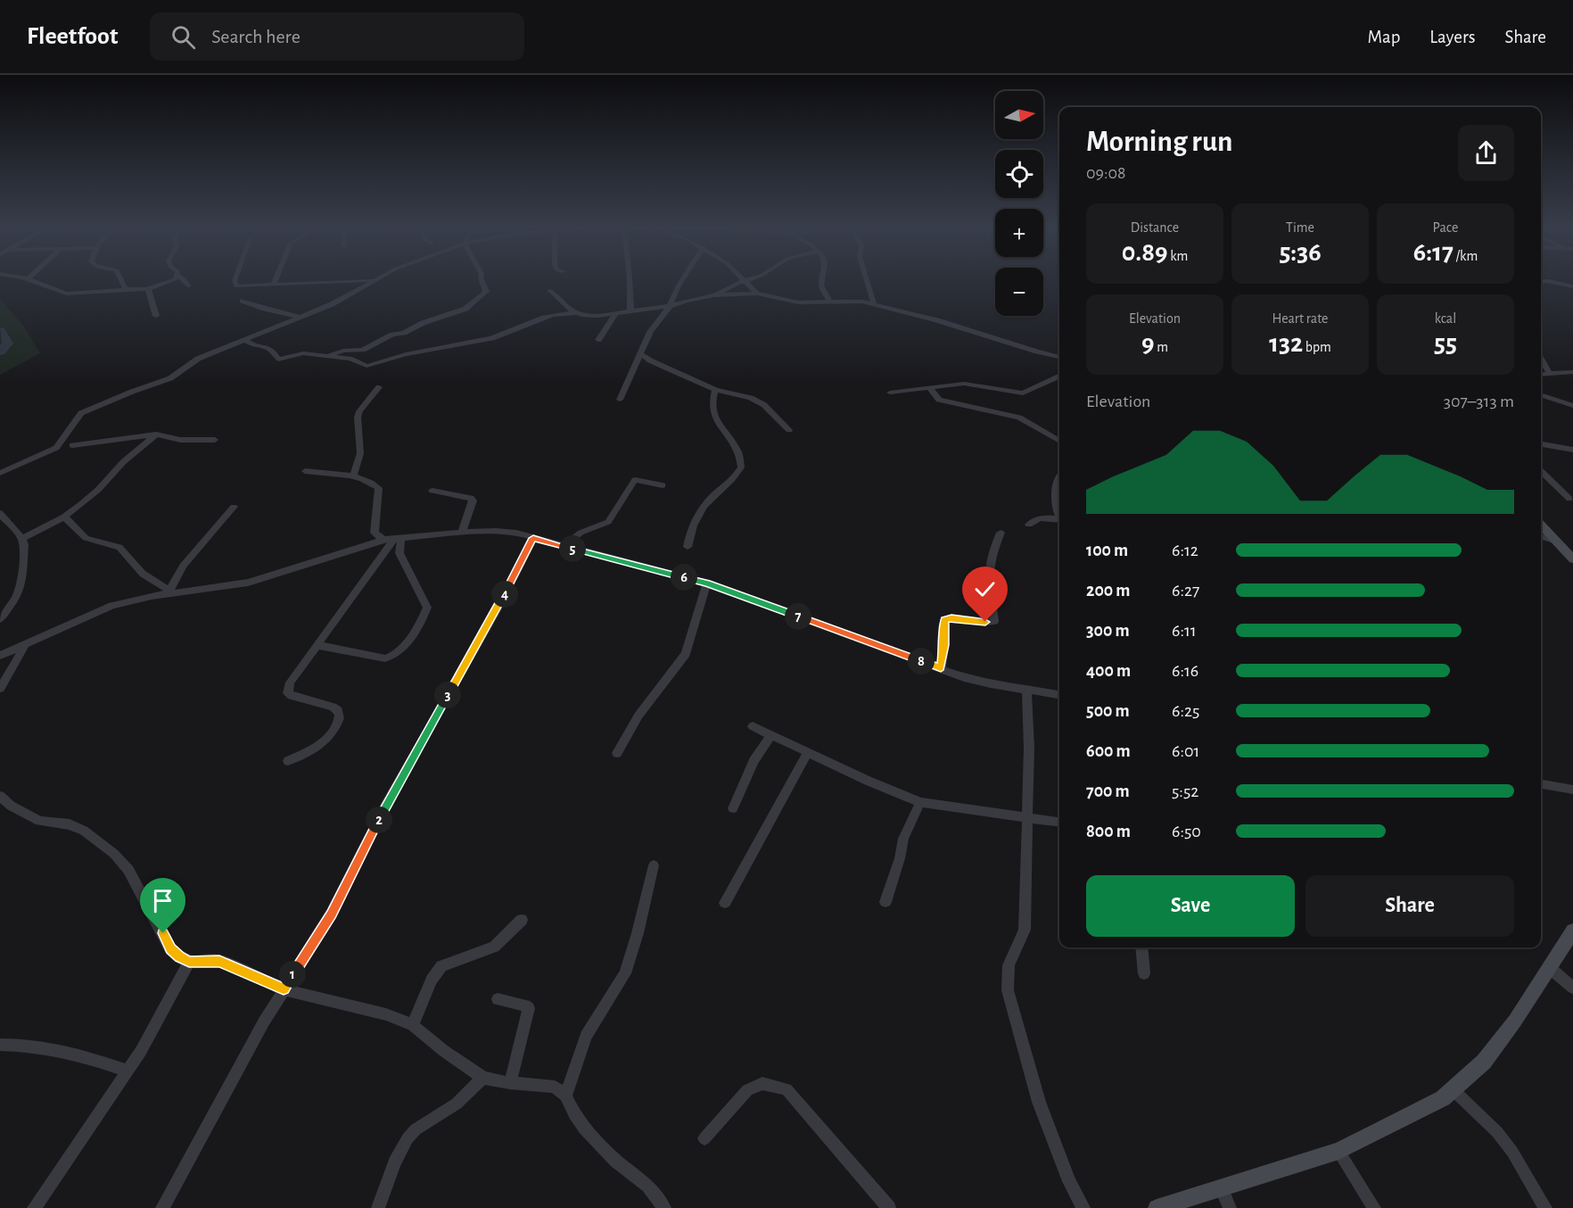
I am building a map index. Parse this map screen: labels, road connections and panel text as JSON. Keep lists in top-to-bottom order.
{
  "north": "right",
  "page": {
    "header": "Fleetfoot",
    "search": "Search here",
    "nav": ["Map", "Layers", "Share"],
    "map_buttons": ["+", "−"],
    "heading": ["Morning run", "09:08"],
    "stats": [
      ["Distance", "0.89 km"],
      ["Time", "5:36"],
      ["Pace", "6:17 /km"],
      ["Elevation", "9 m"],
      ["Heart rate", "132 bpm"],
      ["kcal", "55"]
    ],
    "chart": ["Elevation", "307–313 m"],
    "list": [
      {
        "name": "100 m",
        "note": "6:12"
      },
      {
        "name": "200 m",
        "note": "6:27"
      },
      {
        "name": "300 m",
        "note": "6:11"
      },
      {
        "name": "400 m",
        "note": "6:16"
      },
      {
        "name": "500 m",
        "note": "6:25"
      },
      {
        "name": "600 m",
        "note": "6:01"
      },
      {
        "name": "700 m",
        "note": "5:52"
      },
      {
        "name": "800 m",
        "note": "6:50"
      }
    ],
    "pins": [
      "5",
      "6",
      "4",
      "7",
      "8",
      "3",
      "2",
      "1"
    ],
    "buttons": ["Save", "Share"]
  }
}
